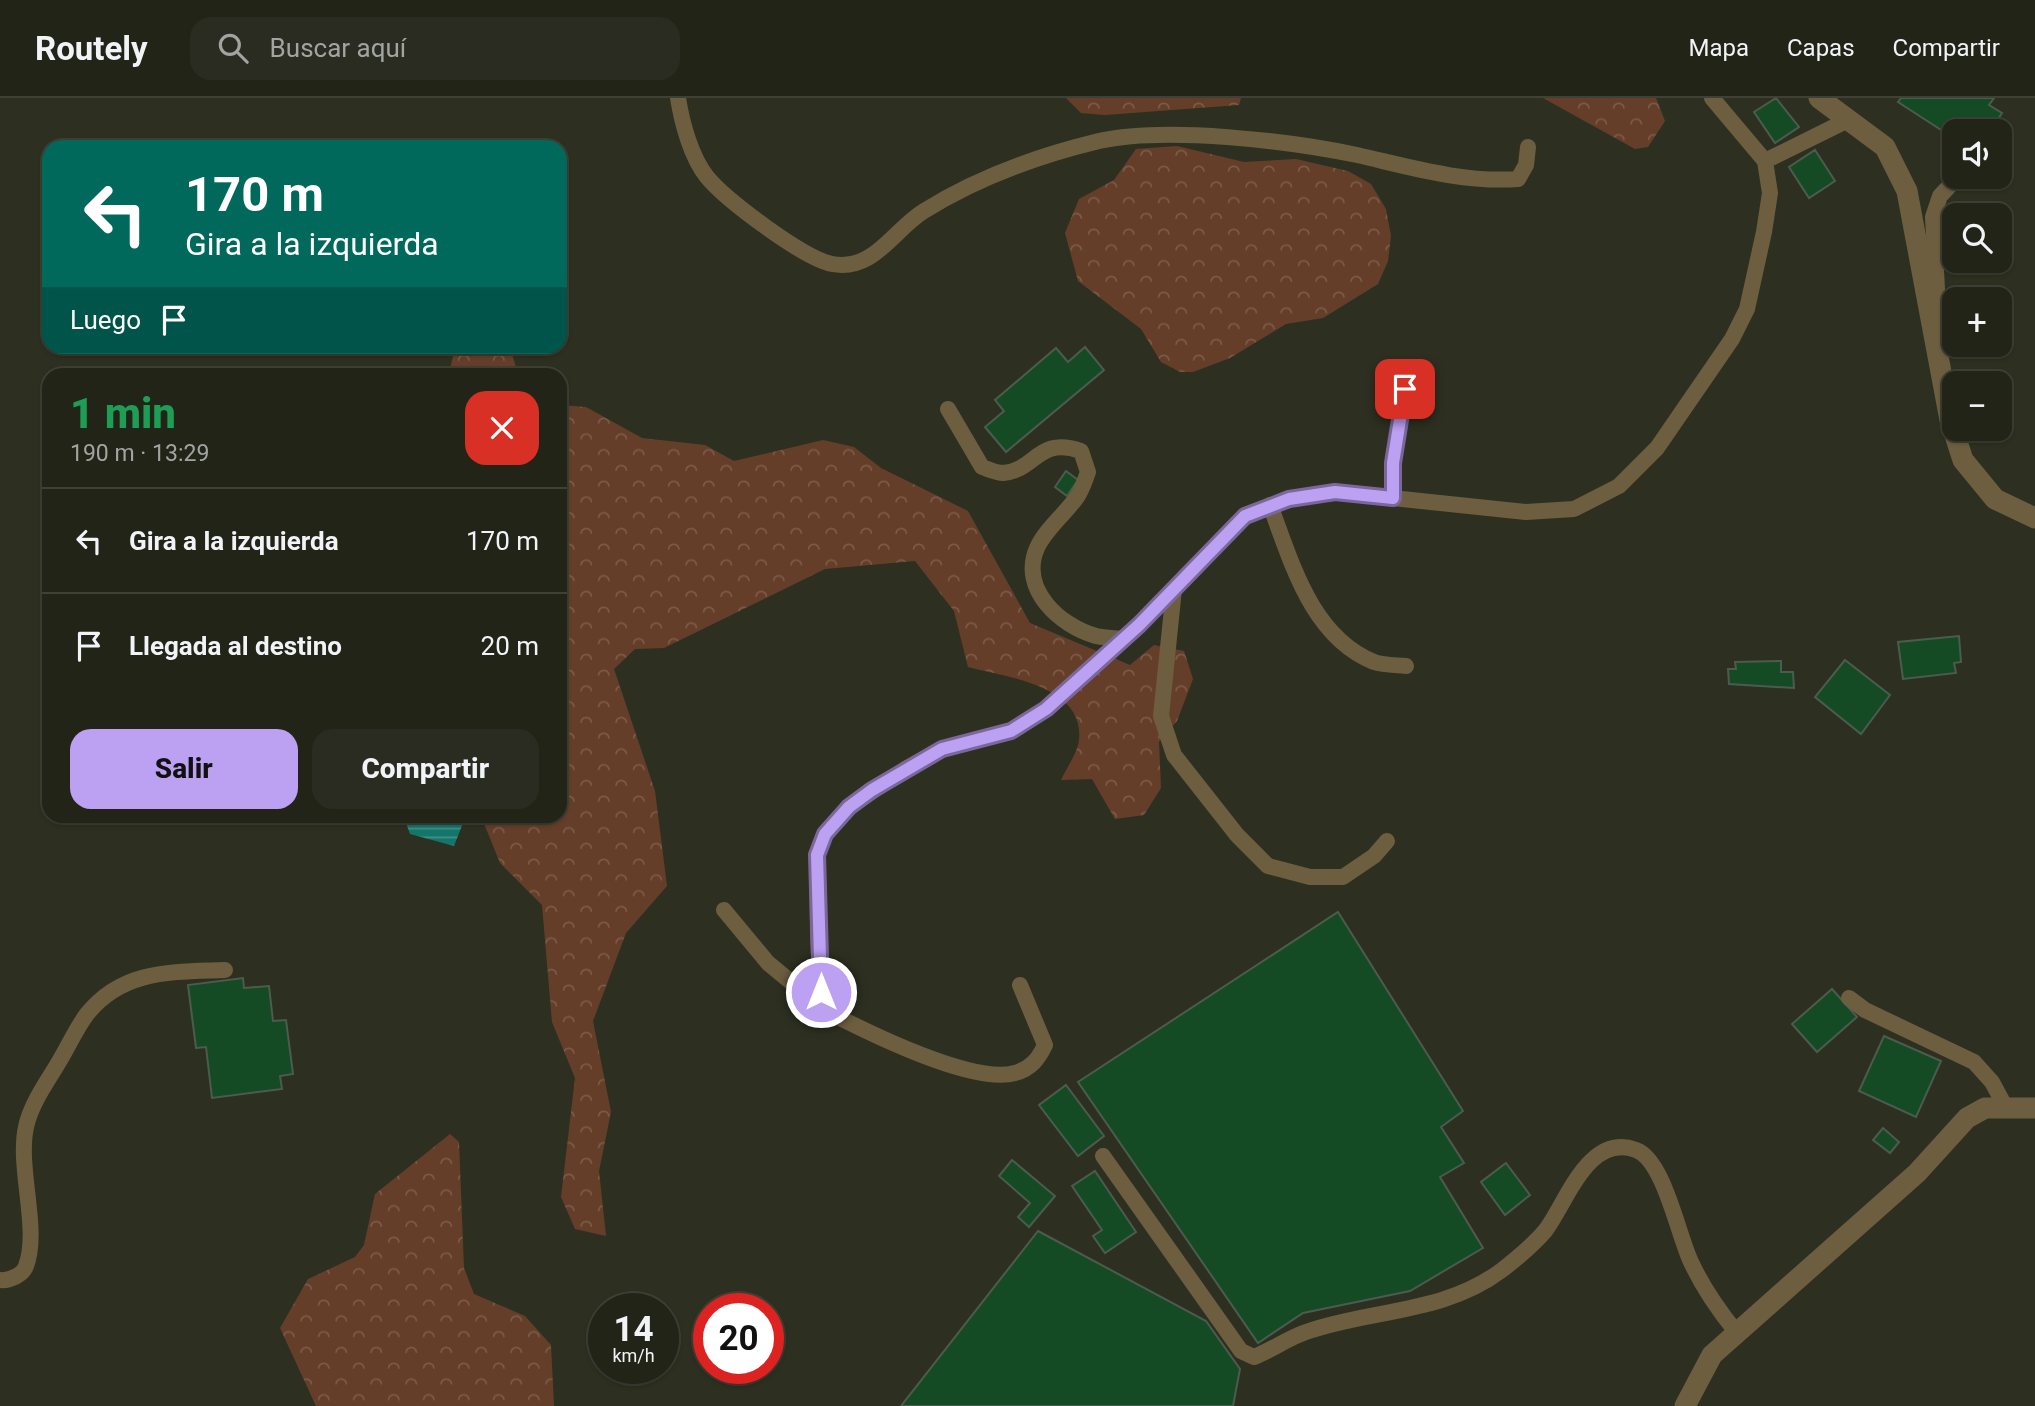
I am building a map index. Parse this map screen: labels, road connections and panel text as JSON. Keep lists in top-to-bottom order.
{
  "page": {
    "header": "Routely",
    "search": "Buscar aquí",
    "nav": ["Mapa", "Capas", "Compartir"],
    "map_buttons": ["+", "−"],
    "turn": ["170 m", "Gira a la izquierda"],
    "then": "Luego",
    "heading": ["1 min", "190 m · 13:29"],
    "list": [
      {
        "name": "Gira a la izquierda",
        "value": "170 m"
      },
      {
        "name": "Llegada al destino",
        "value": "20 m"
      }
    ],
    "buttons": ["Salir", "Compartir"],
    "speed": "14 km/h",
    "limit": "20"
  }
}
